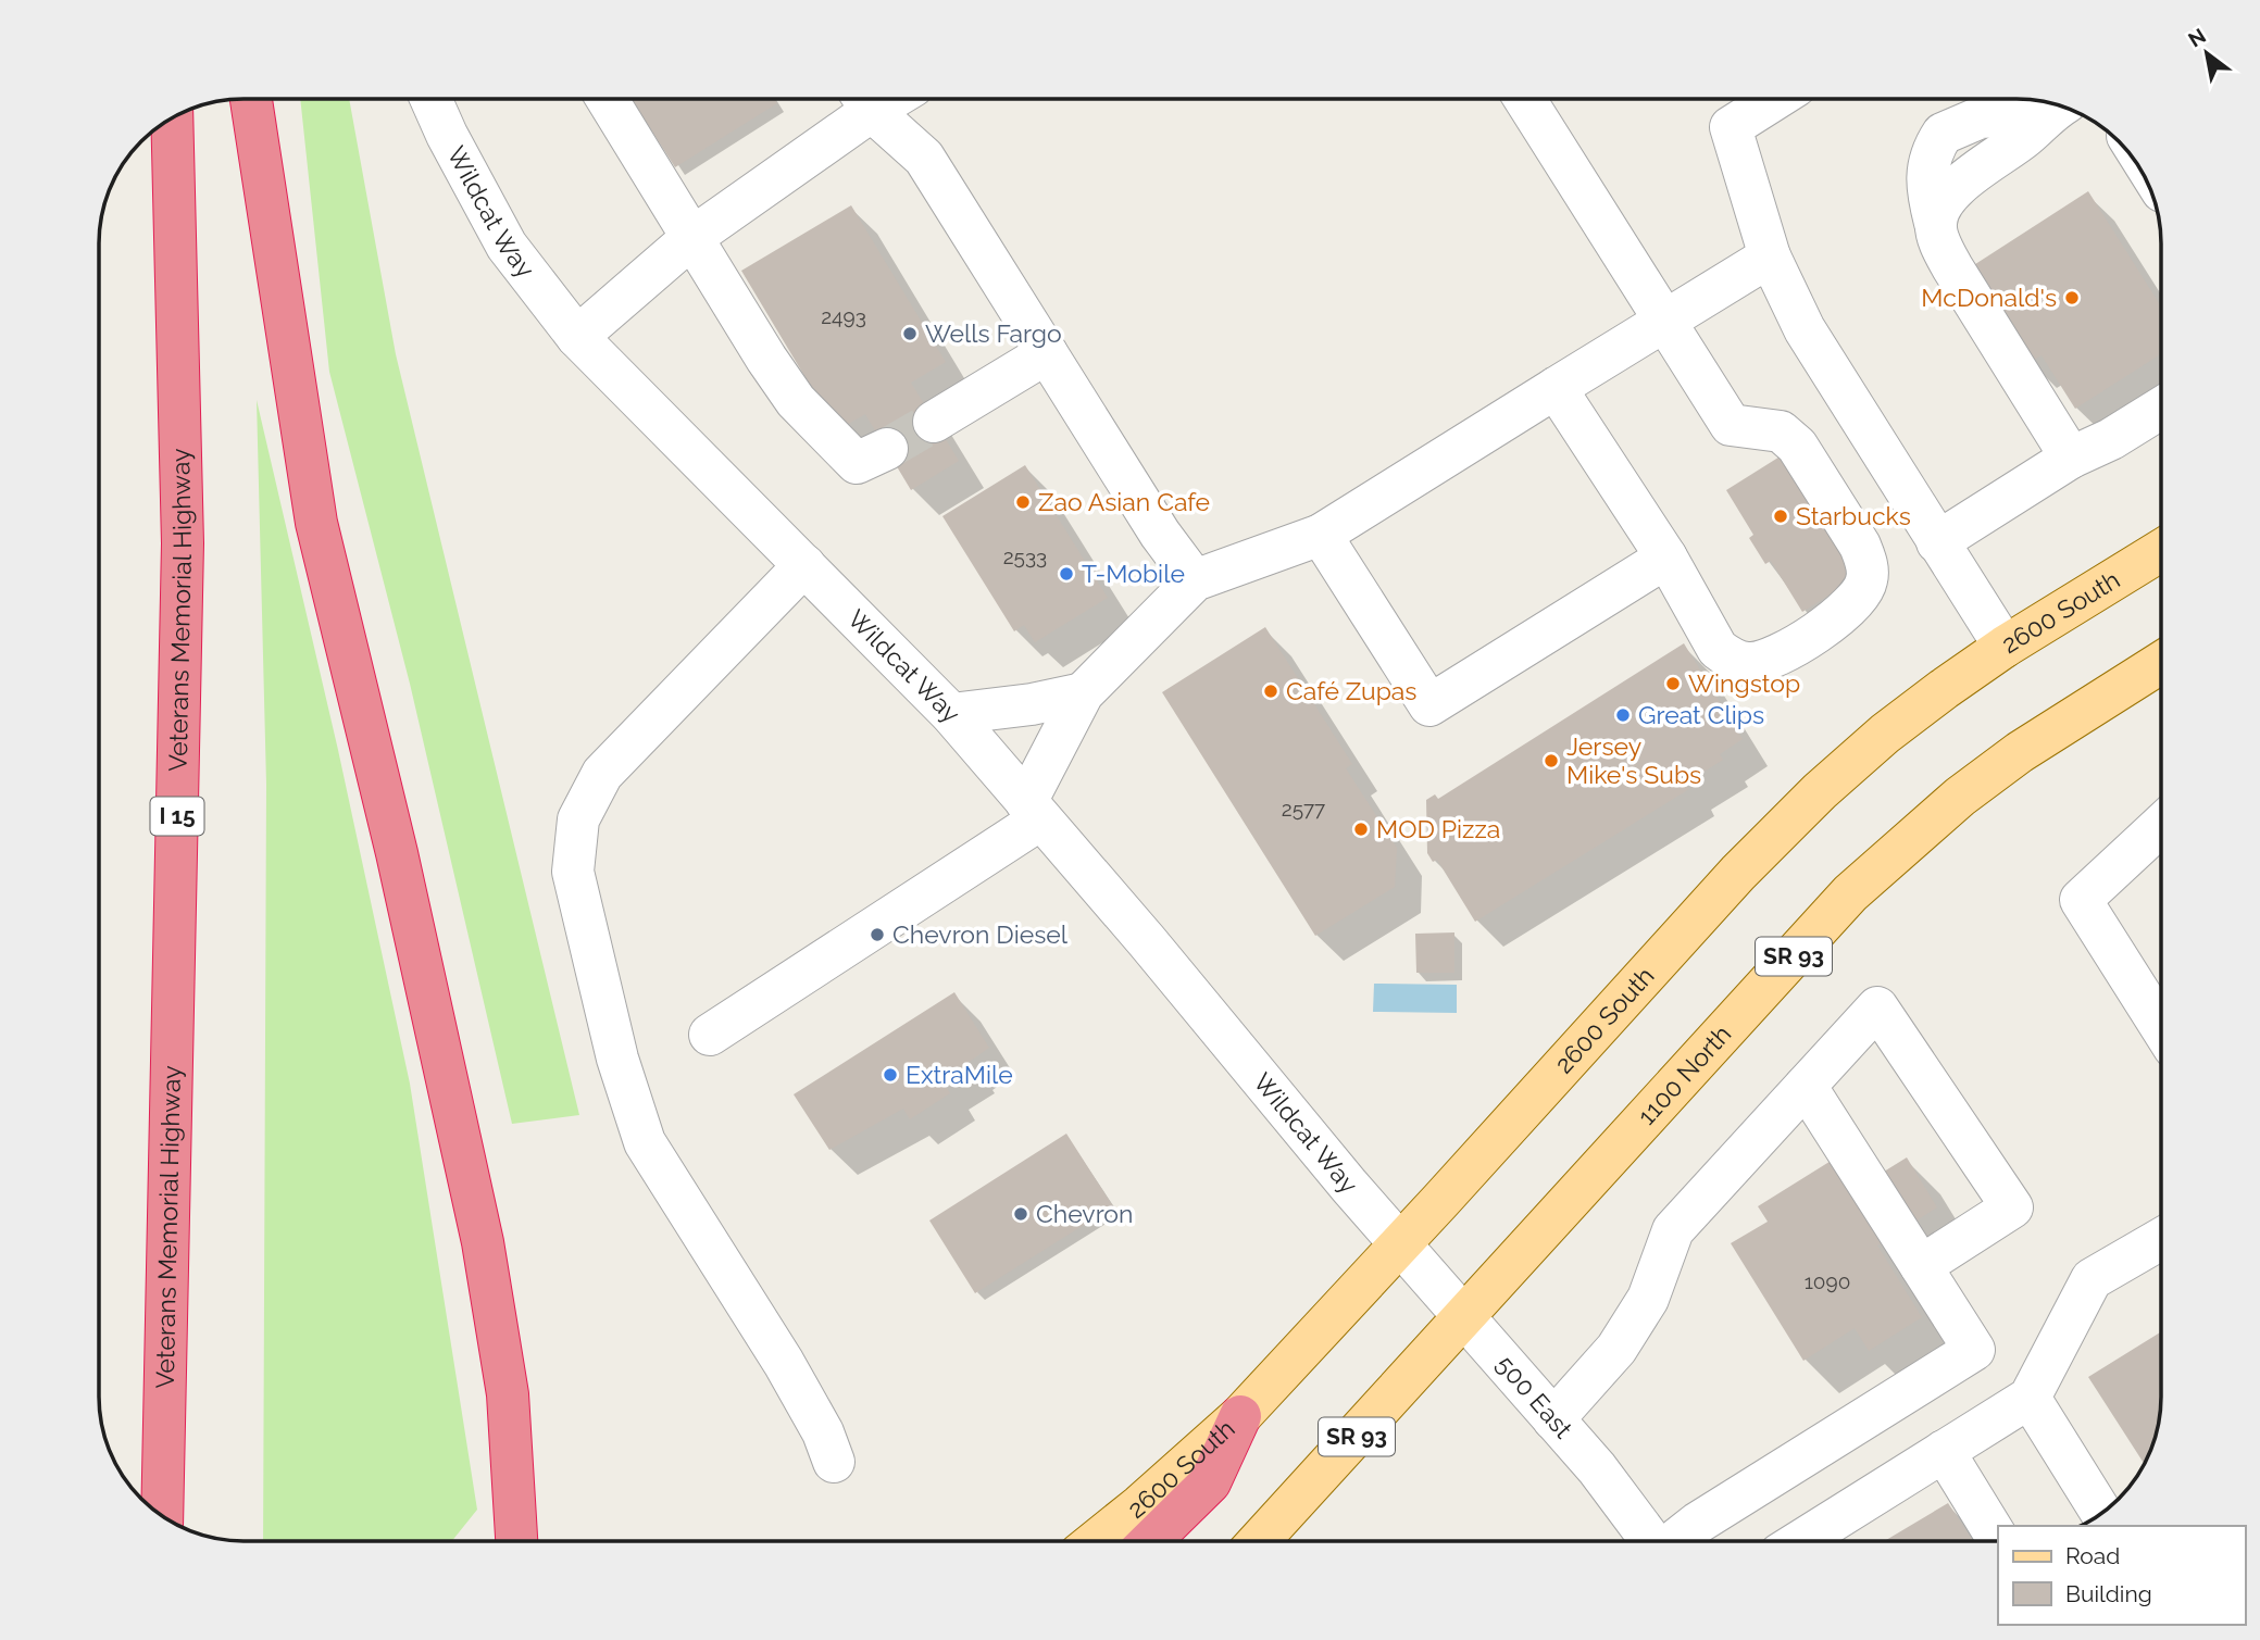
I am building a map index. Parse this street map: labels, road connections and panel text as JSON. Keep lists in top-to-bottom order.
{
  "streets": {
    "highway": ["Veterans Memorial Highway", "I 15"],
    "main road": ["2600 South", "SR 93", "1100 North"],
    "street": ["Wildcat Way", "500 East"]
  },
  "crossings": [
    ["Wildcat Way", "2600 South"],
    ["Wildcat Way", "500 East"],
    ["2600 South", "500 East"],
    ["1100 North", "500 East"]
  ],
  "places": [
    "McDonald's",
    "Wells Fargo",
    "Zao Asian Cafe",
    "Starbucks",
    "T-Mobile",
    "Wingstop",
    "Café Zupas",
    "Great Clips",
    "Jersey Mike's Subs",
    "MOD Pizza",
    "Chevron Diesel",
    "ExtraMile",
    "Chevron"
  ],
  "house_numbers": [
    "2493",
    "2533",
    "2577",
    "1090"
  ],
  "legend": ["Road", "Building"],
  "north": "top left"
}
